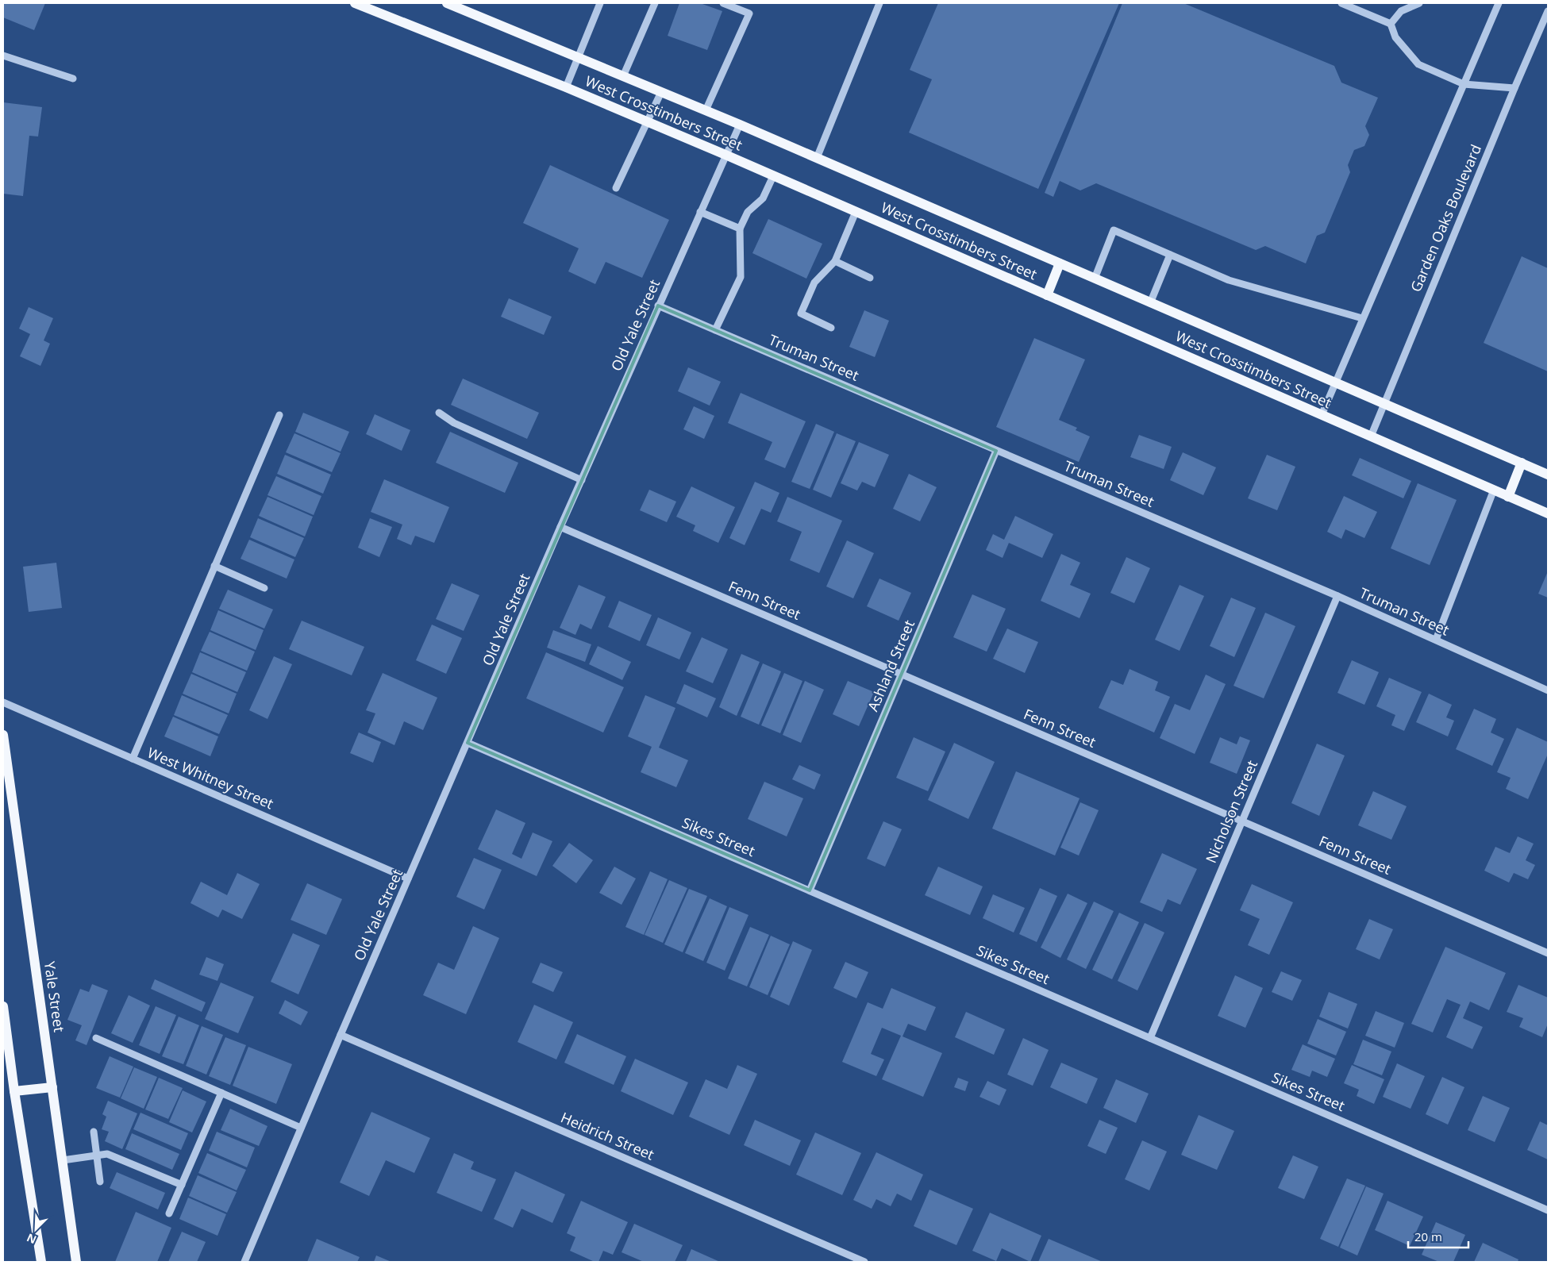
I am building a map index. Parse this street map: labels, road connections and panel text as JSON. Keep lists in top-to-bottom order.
{
  "streets": {
    "main road": ["West Crosstimbers Street", "Yale Street"],
    "street": [
      "Garden Oaks Boulevard",
      "Old Yale Street",
      "Truman Street",
      "Fenn Street",
      "Ashland Street",
      "West Whitney Street",
      "Nicholson Street",
      "Sikes Street",
      "Heidrich Street"
    ]
  },
  "crossings": [
    ["West Crosstimbers Street", "Garden Oaks Boulevard"],
    ["West Crosstimbers Street", "Old Yale Street"],
    ["Old Yale Street", "Truman Street"],
    ["Old Yale Street", "Fenn Street"],
    ["Old Yale Street", "West Whitney Street"],
    ["Old Yale Street", "Sikes Street"],
    ["Old Yale Street", "Heidrich Street"],
    ["Truman Street", "Ashland Street"],
    ["Truman Street", "Nicholson Street"],
    ["Fenn Street", "Ashland Street"],
    ["Fenn Street", "Nicholson Street"],
    ["Ashland Street", "Sikes Street"],
    ["Nicholson Street", "Sikes Street"]
  ],
  "scale_bar": "20 m",
  "north": "bottom left"
}
